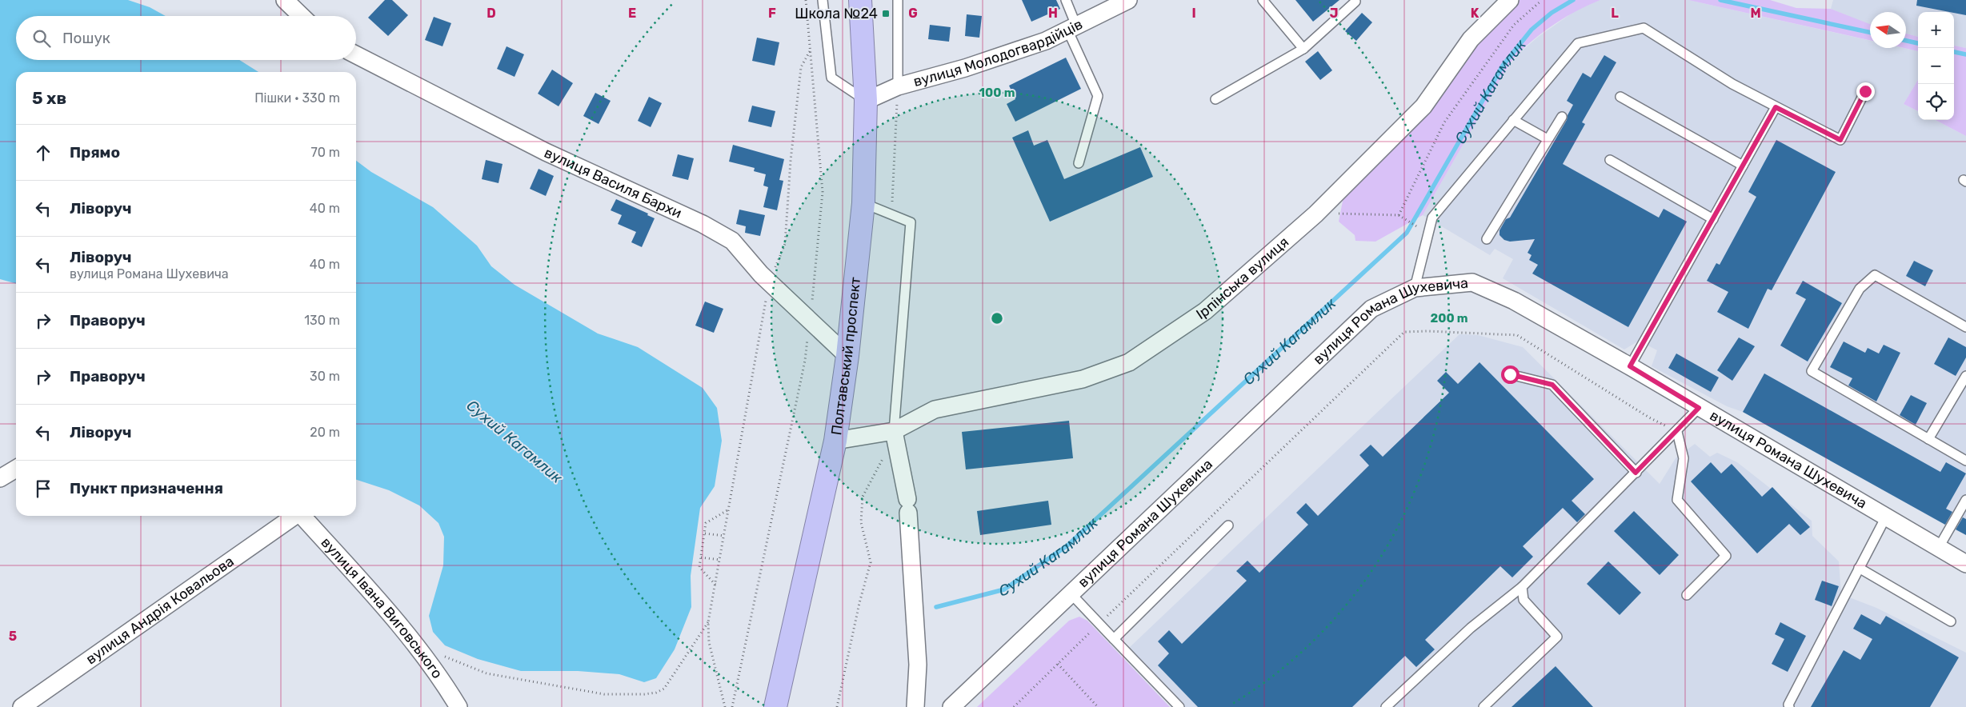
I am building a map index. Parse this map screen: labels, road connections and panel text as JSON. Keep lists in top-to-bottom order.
{
  "streets": {
    "highway": ["Полтавський проспект"],
    "street": [
      "вулиця Молодогвардійців",
      "вулиця Василя Бархи",
      "Ірпінська вулиця",
      "вулиця Романа Шухевича",
      "вулиця Івана Виговського",
      "вулиця Андрія Ковальова"
    ]
  },
  "crossings": [
    ["вулиця Молодогвардійців", "Полтавський проспект"],
    ["вулиця Василя Бархи", "Полтавський проспект"],
    ["Ірпінська вулиця", "Полтавський проспект"]
  ],
  "water": ["Сухий Кагамлик"],
  "places": {
    "transit": ["Школа №24"]
  },
  "north": "left",
  "page": {
    "map_buttons": ["+", "−"],
    "search": "Пошук",
    "heading": ["5 хв", "Пішки · 330 m"],
    "list": [
      ["Прямо", "70 m"],
      ["Ліворуч", "40 m"],
      ["Ліворуч", "вулиця Романа Шухевича", "40 m"],
      ["Праворуч", "130 m"],
      ["Праворуч", "30 m"],
      ["Ліворуч", "20 m"],
      "Пункт призначення"
    ]
  },
  "grid": {
    "columns": [
      "D",
      "E",
      "F",
      "G",
      "H",
      "I",
      "J",
      "K",
      "L",
      "M"
    ],
    "rows": ["5"]
  },
  "rings": ["100 m", "200 m"]
}
